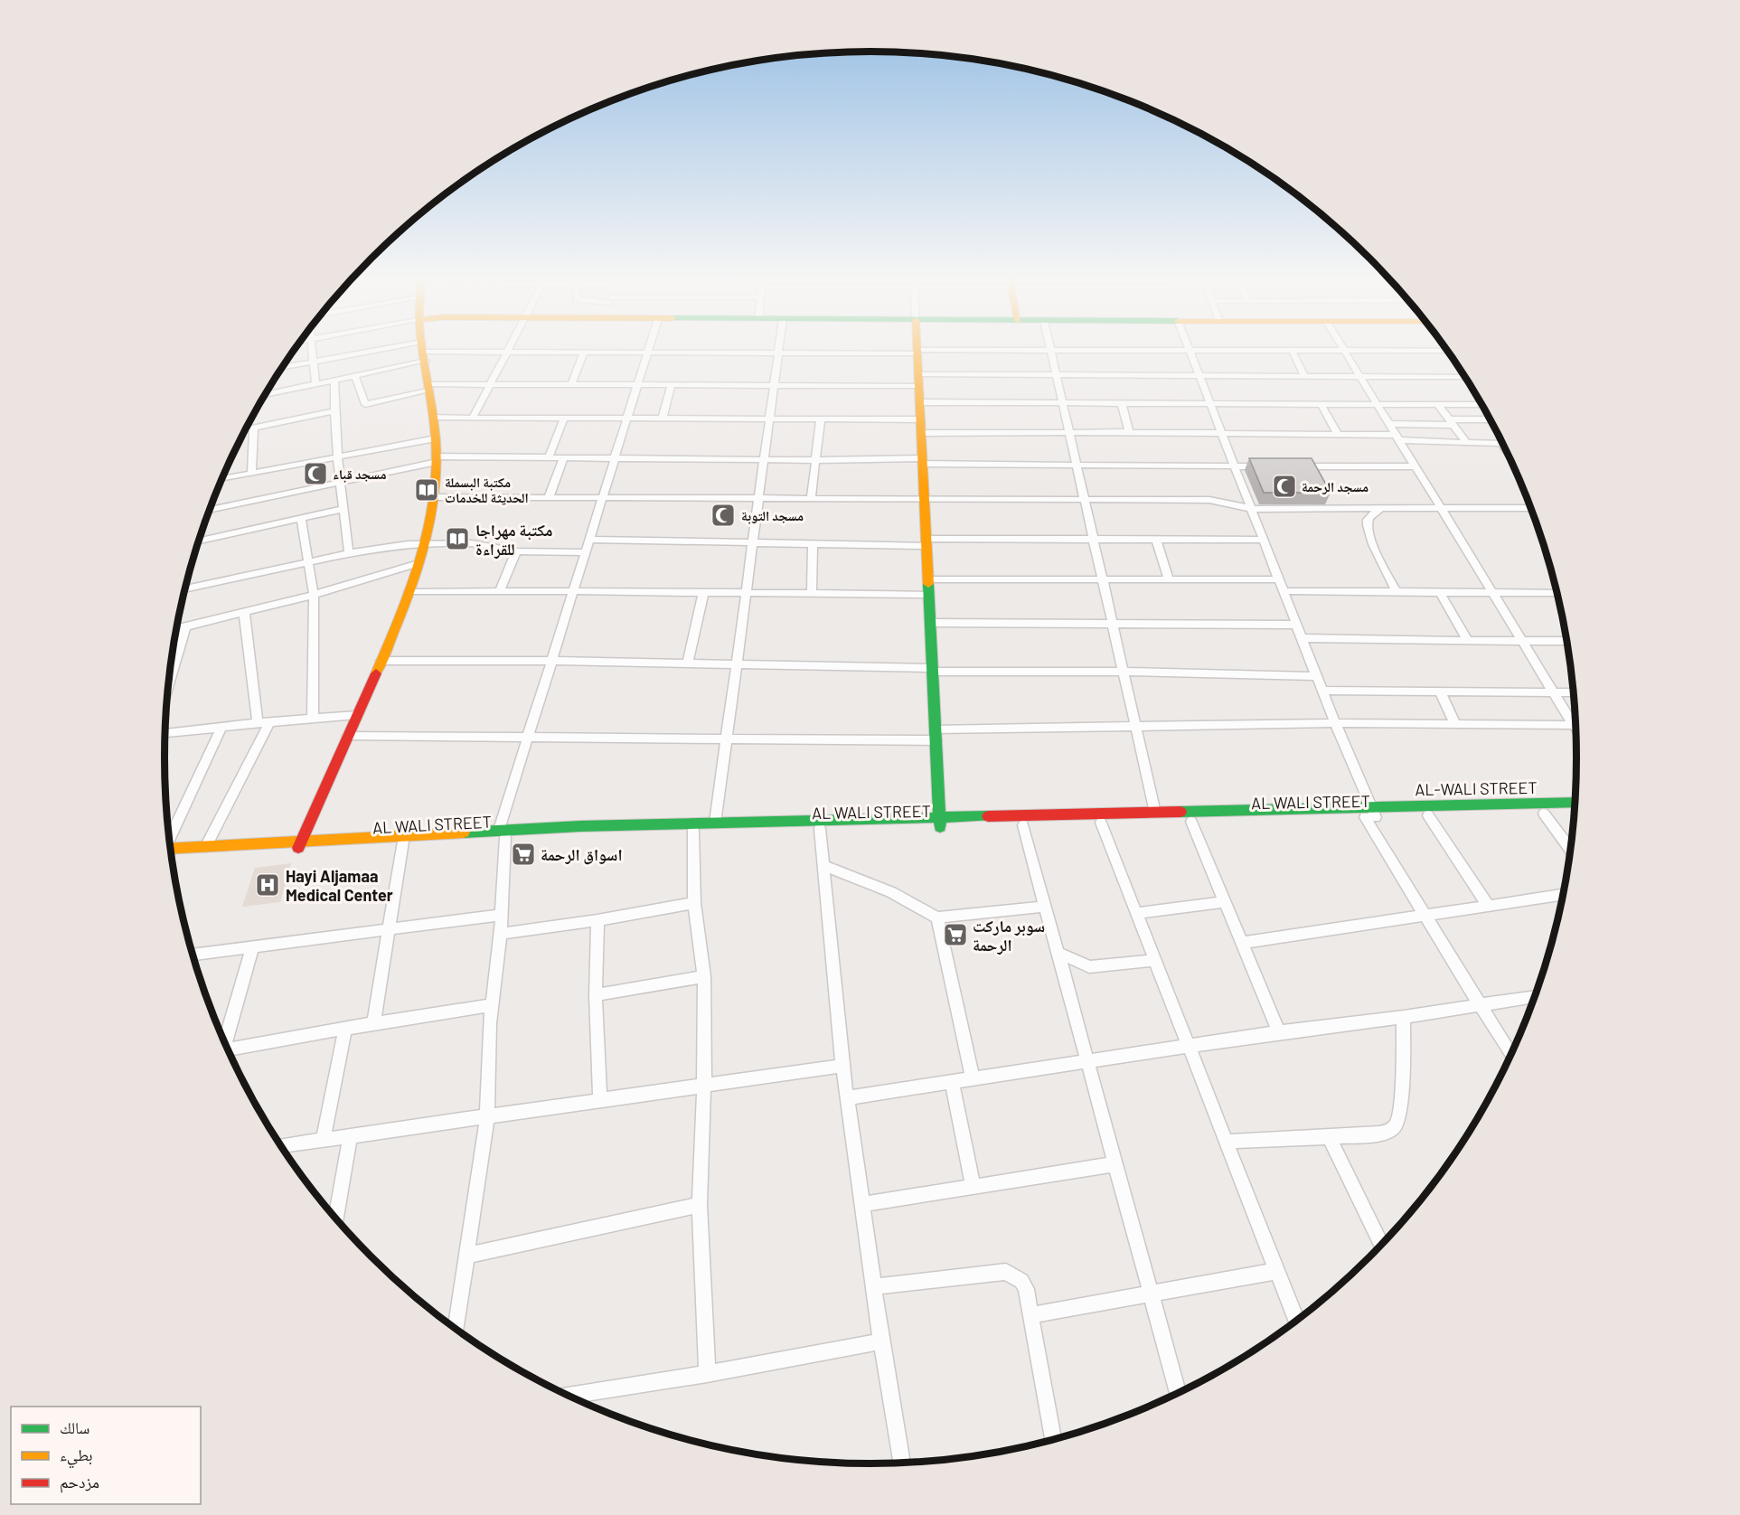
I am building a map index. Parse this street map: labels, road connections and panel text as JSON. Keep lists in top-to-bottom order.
{
  "streets": {
    "street": ["AL-WALI STREET", "AL WALI STREET"]
  },
  "crossings": [
    ["AL-WALI STREET", "AL WALI STREET"]
  ],
  "places": {
    "mosque": ["مسجد قباء", "مسجد الرحمة", "مسجد التوبة"],
    "library": ["مكتبة البسملة الحديثة للخدمات", "مكتبة مهراجا للقراءة"],
    "supermarket": ["اسواق الرحمة", "سوبر ماركت الرحمة"],
    "hospital": ["Hayi Aljamaa Medical Center"]
  },
  "legend": ["سالك", "بطيء", "مزدحم"]
}
